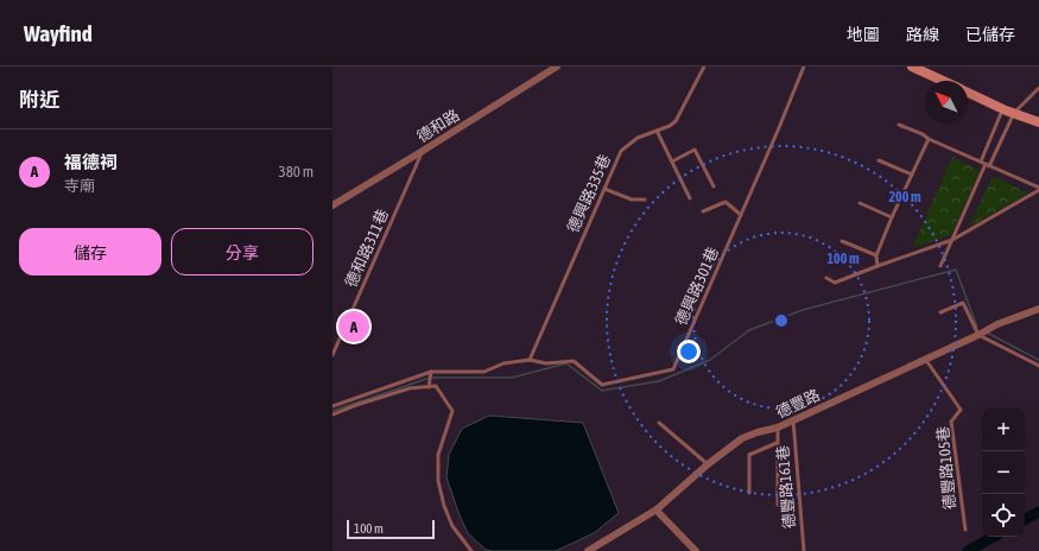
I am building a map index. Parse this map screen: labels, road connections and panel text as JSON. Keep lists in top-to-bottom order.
{
  "streets": {
    "street": ["德和路", "德豐路"],
    "lane": [
      "德興路335巷",
      "德和路311巷",
      "德興路301巷",
      "德豐路105巷",
      "德豐路161巷"
    ]
  },
  "crossings": [
    ["德和路", "德和路311巷"],
    ["德興路335巷", "德興路301巷"],
    ["德豐路", "德豐路105巷"],
    ["德豐路", "德豐路161巷"]
  ],
  "scale_bar": "100 m",
  "north": "top left",
  "page": {
    "header": "Wayfind",
    "nav": ["地圖", "路線", "已儲存"],
    "heading": "附近",
    "list": [
      {
        "mark": "A",
        "name": "福德祠",
        "note": "寺廟",
        "value": "380 m"
      }
    ],
    "buttons": ["儲存", "分享"],
    "pins": "A",
    "map_buttons": ["+", "−"],
    "scale": "100 m"
  },
  "rings": ["200 m", "100 m"]
}
